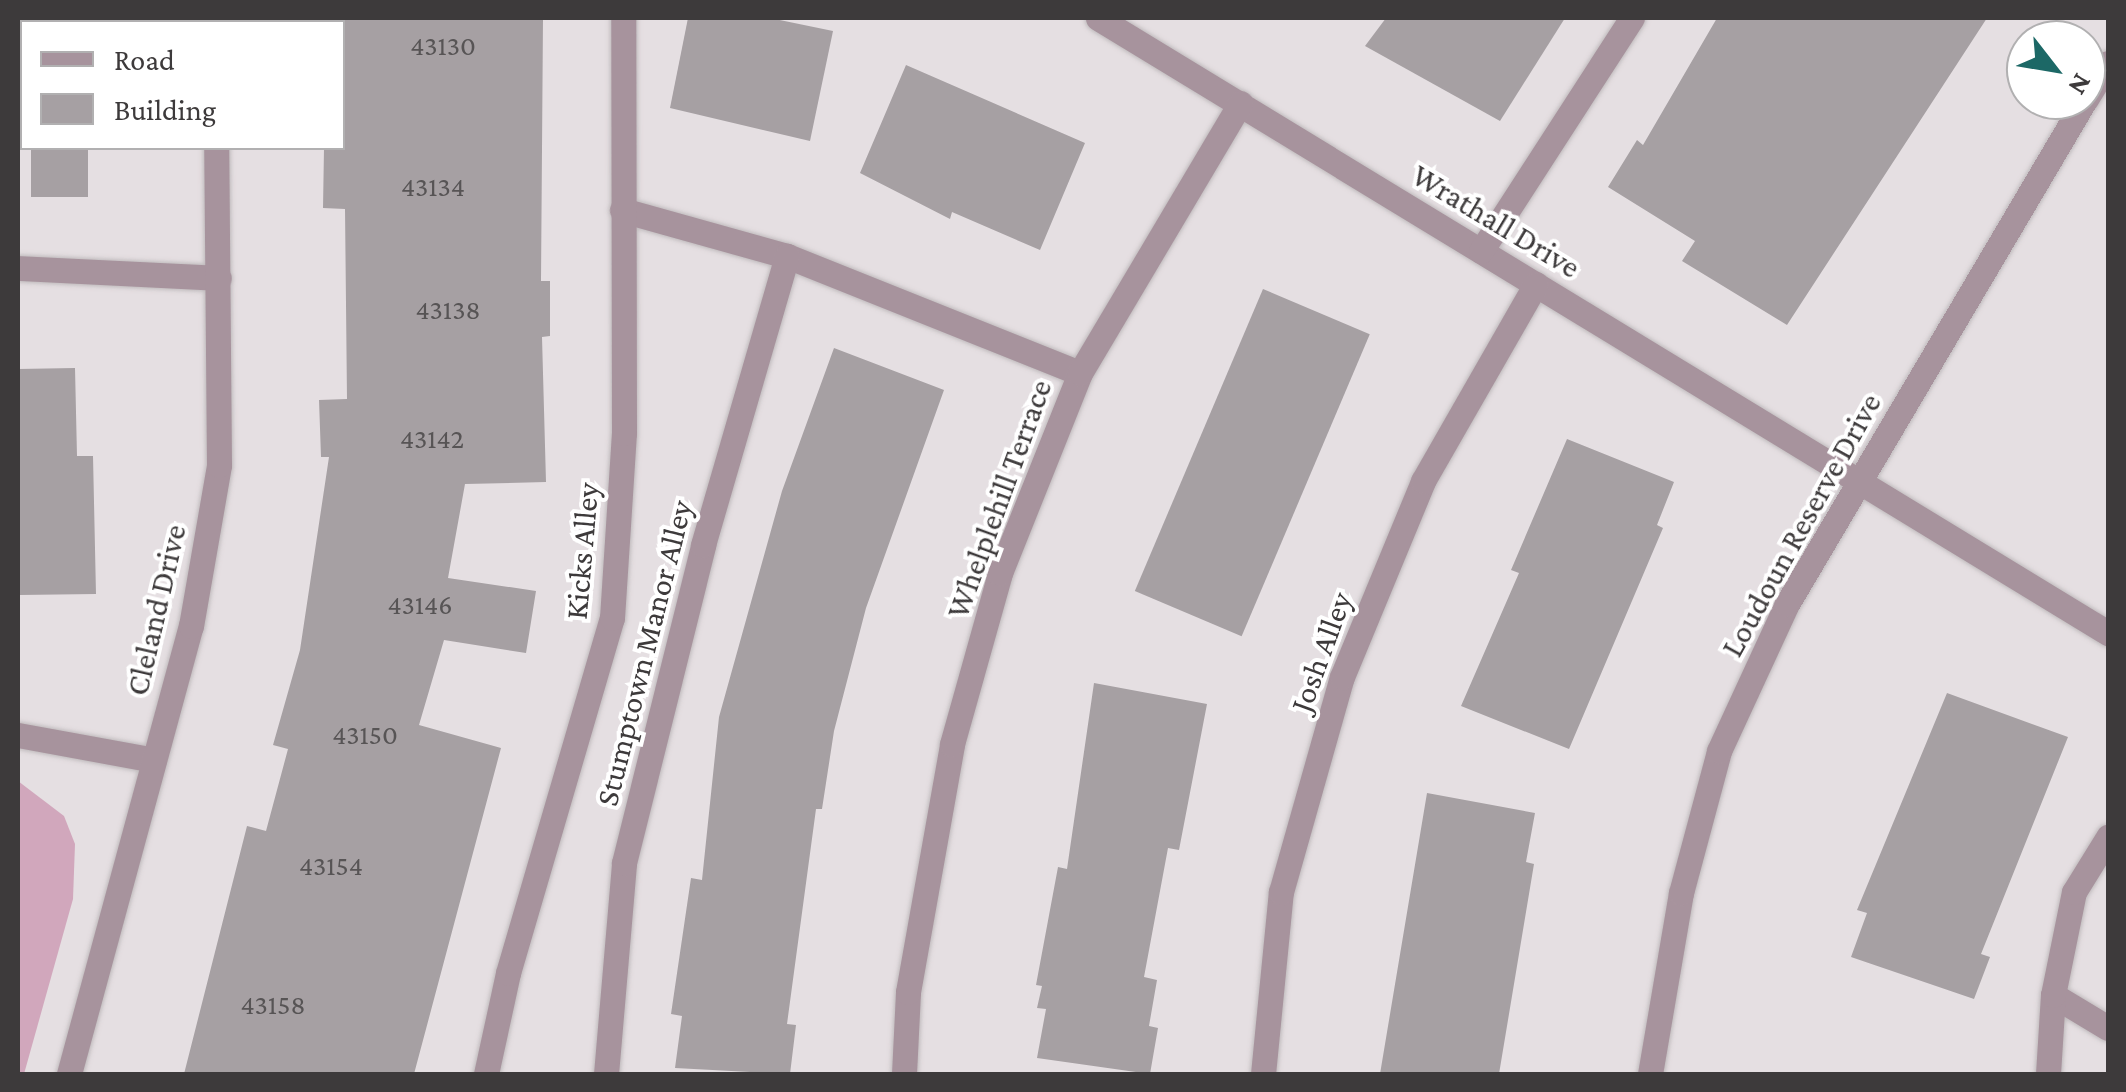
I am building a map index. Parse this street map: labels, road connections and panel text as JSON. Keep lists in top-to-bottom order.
{
  "streets": {
    "street": [
      "Wrathall Drive",
      "Whelplehill Terrace",
      "Loudoun Reserve Drive",
      "Kicks Alley",
      "Cleland Drive",
      "Josh Alley",
      "Stumptown Manor Alley"
    ]
  },
  "crossings": [
    ["Wrathall Drive", "Whelplehill Terrace"],
    ["Wrathall Drive", "Loudoun Reserve Drive"],
    ["Wrathall Drive", "Josh Alley"]
  ],
  "house_numbers": [
    "43130",
    "43134",
    "43138",
    "43142",
    "43146",
    "43150",
    "43154",
    "43158"
  ],
  "legend": ["Road", "Building"],
  "north": "bottom right"
}
